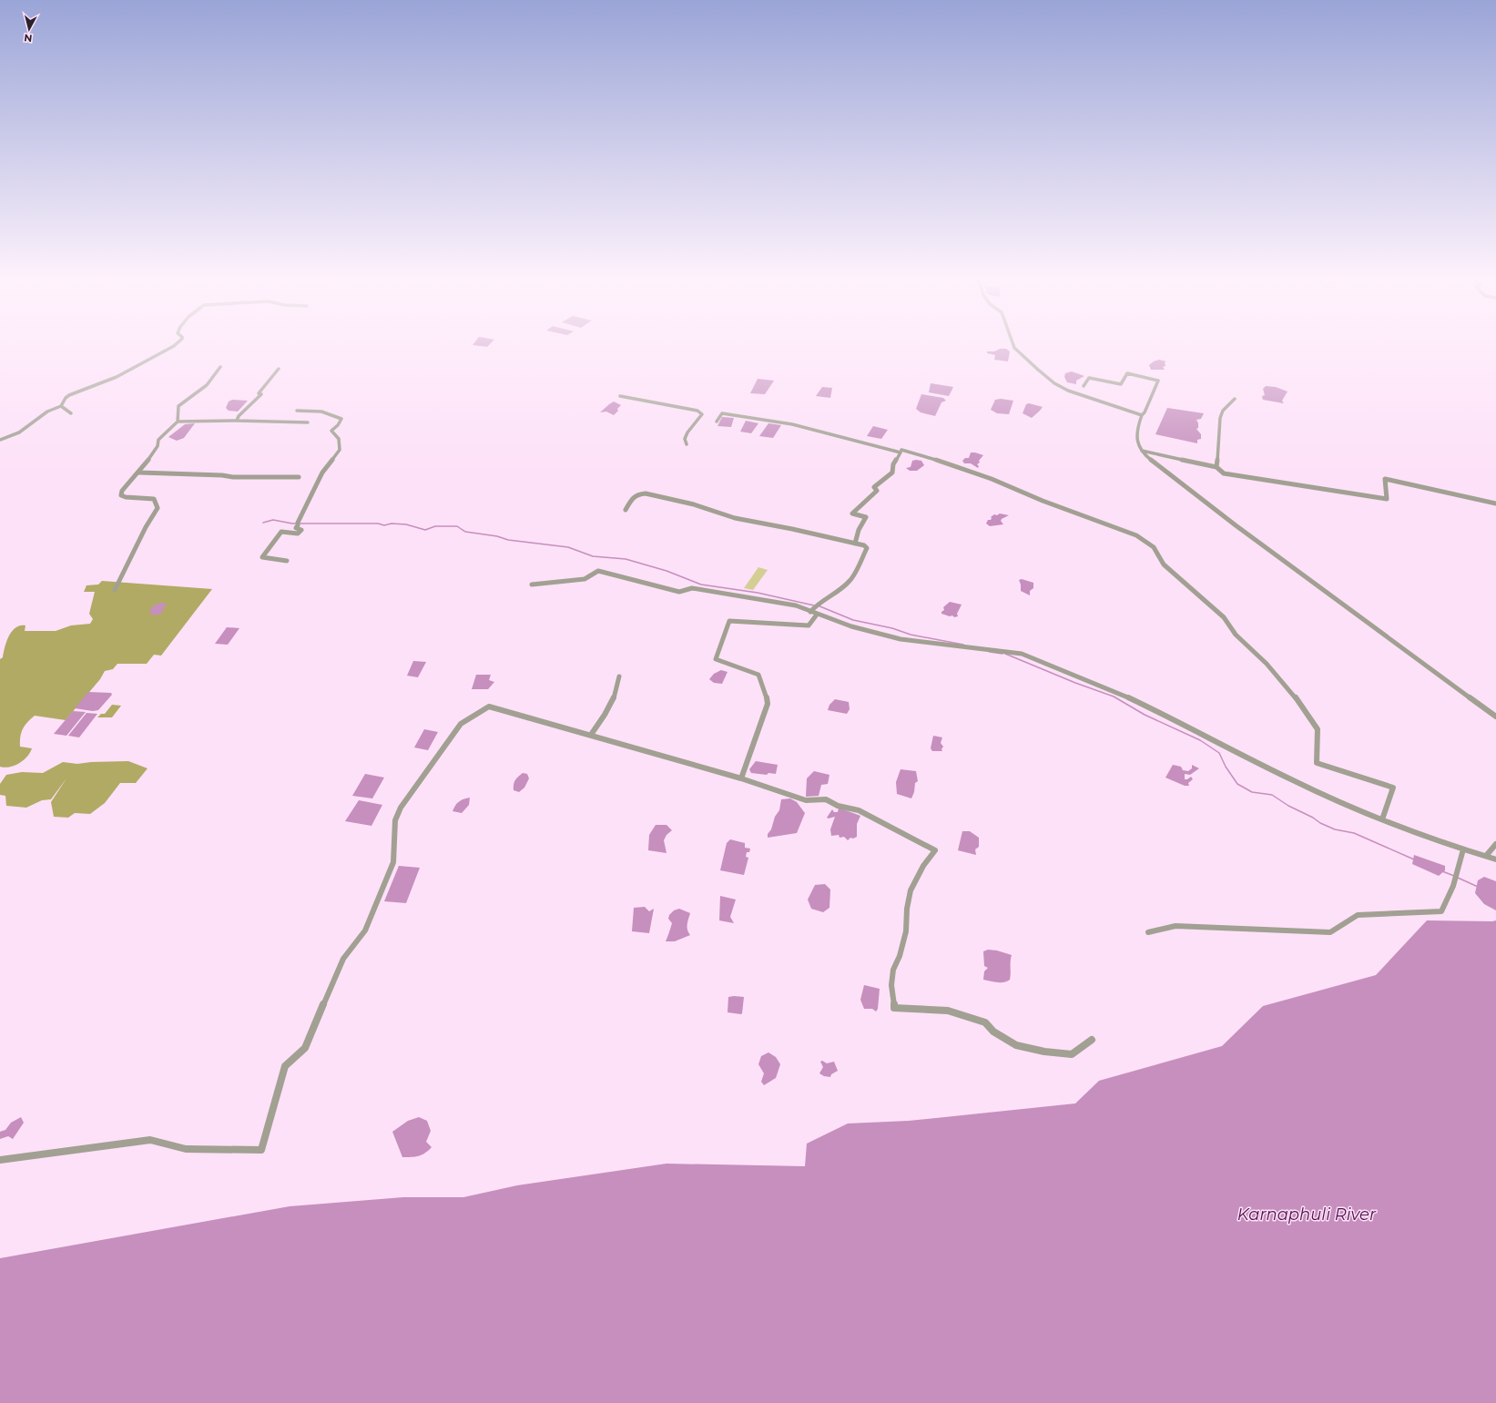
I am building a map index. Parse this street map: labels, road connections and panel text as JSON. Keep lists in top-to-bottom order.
{
  "water": ["Karnaphuli River"],
  "north": "bottom"
}
